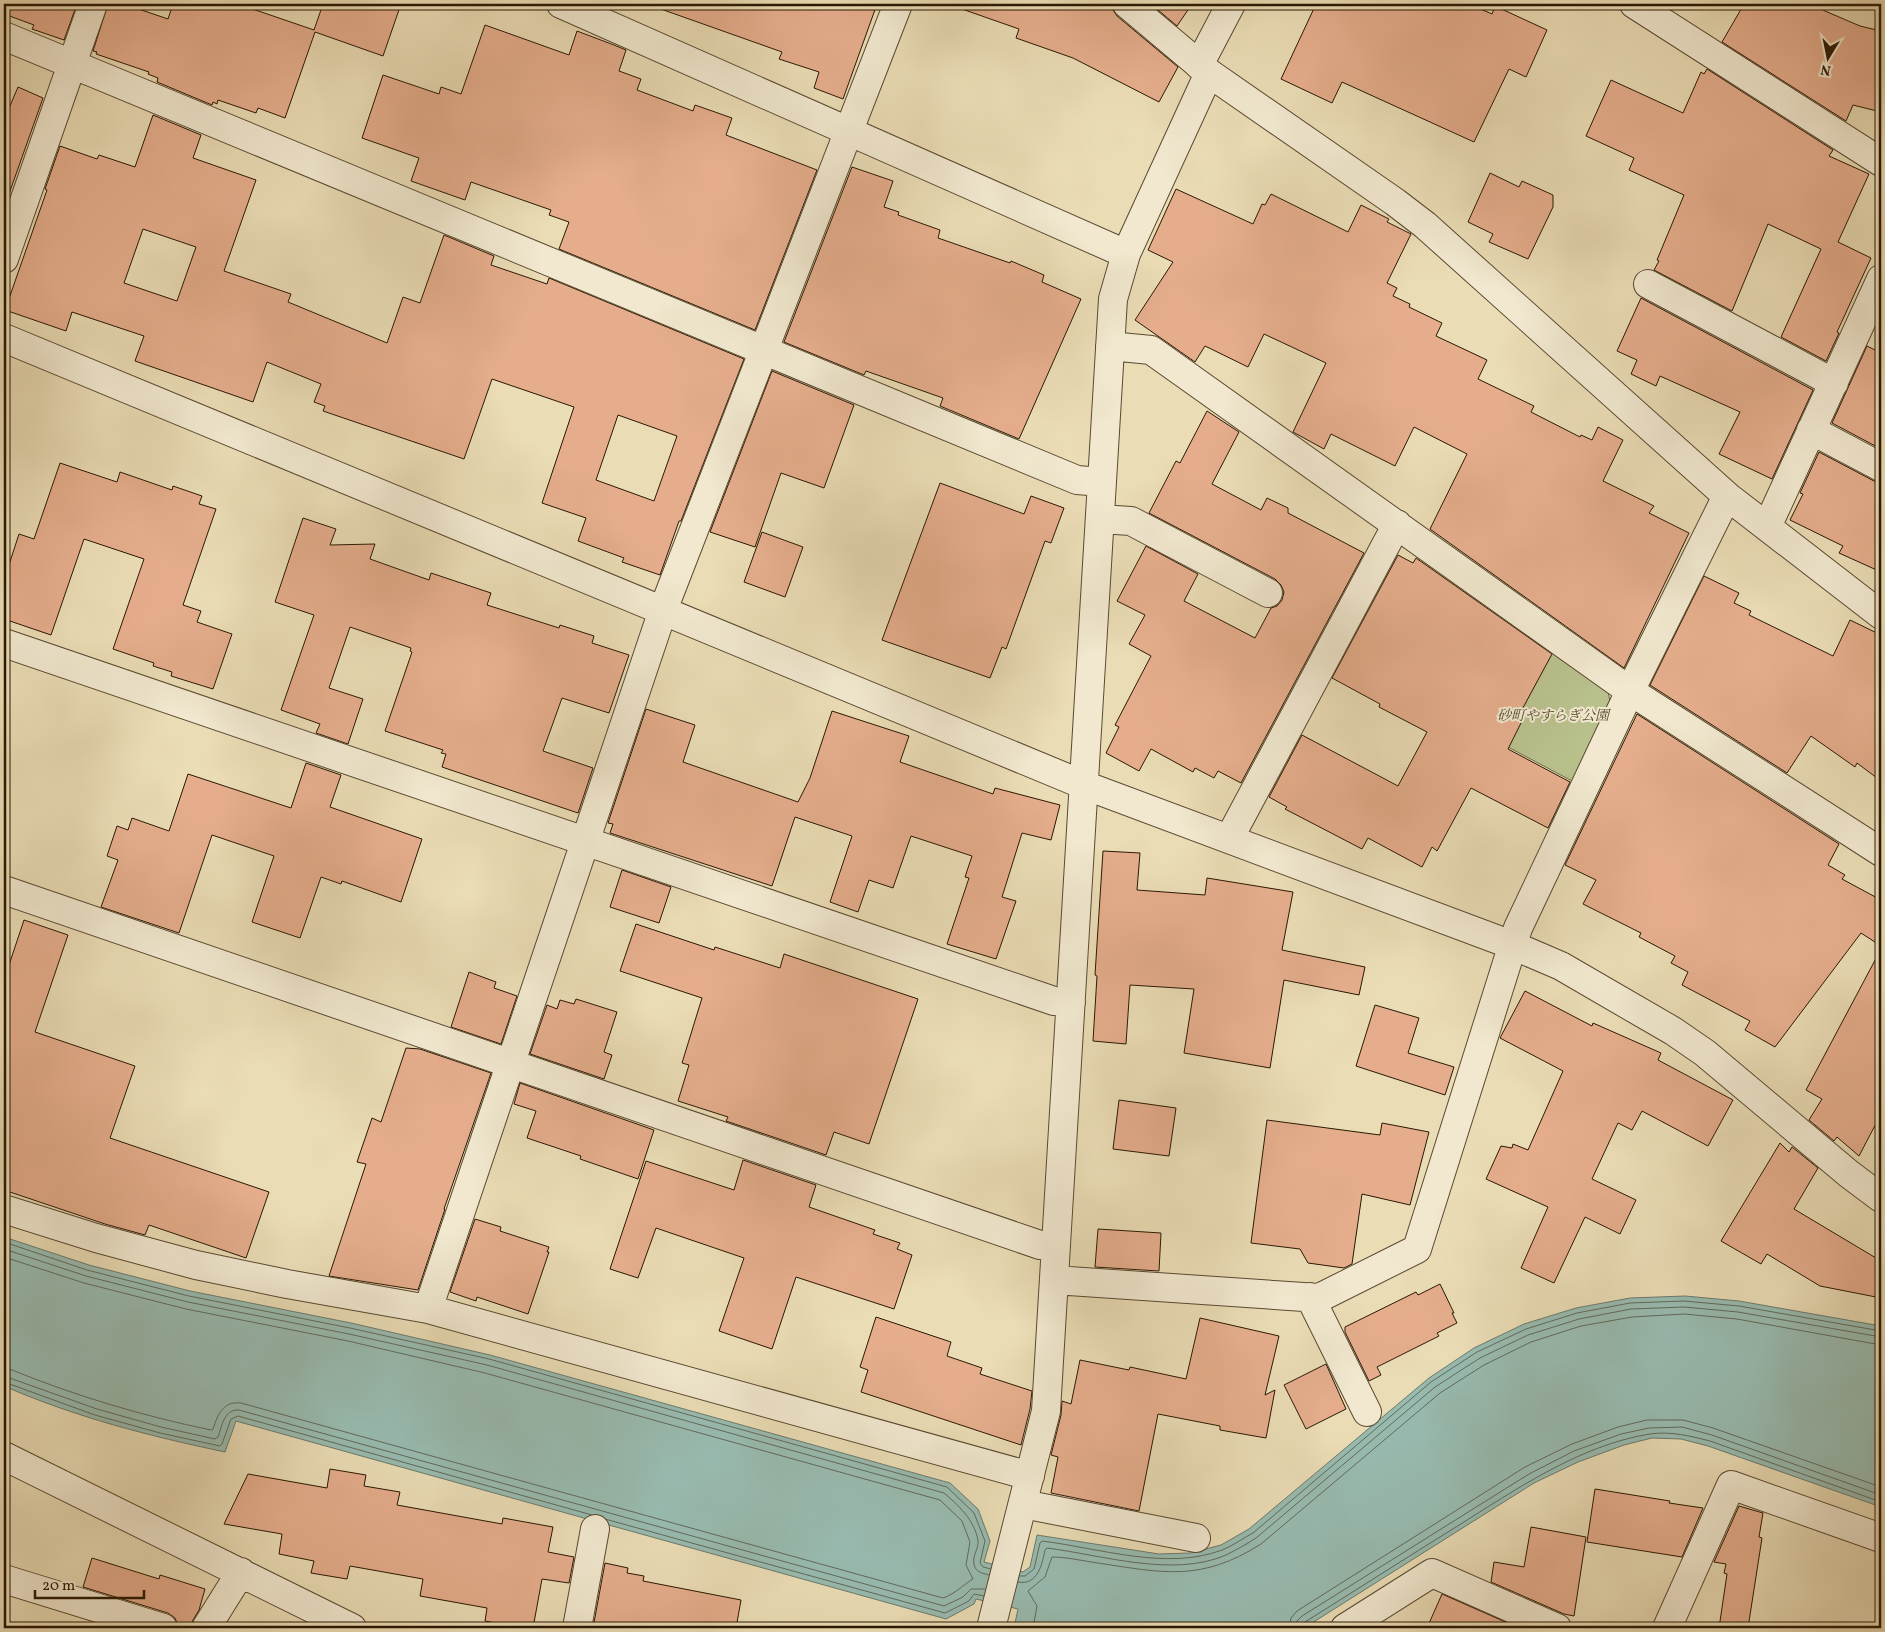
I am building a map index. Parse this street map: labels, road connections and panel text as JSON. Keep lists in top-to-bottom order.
{
  "parks": ["砂町やすらぎ公園"],
  "scale_bar": "20 m",
  "north": "bottom"
}
